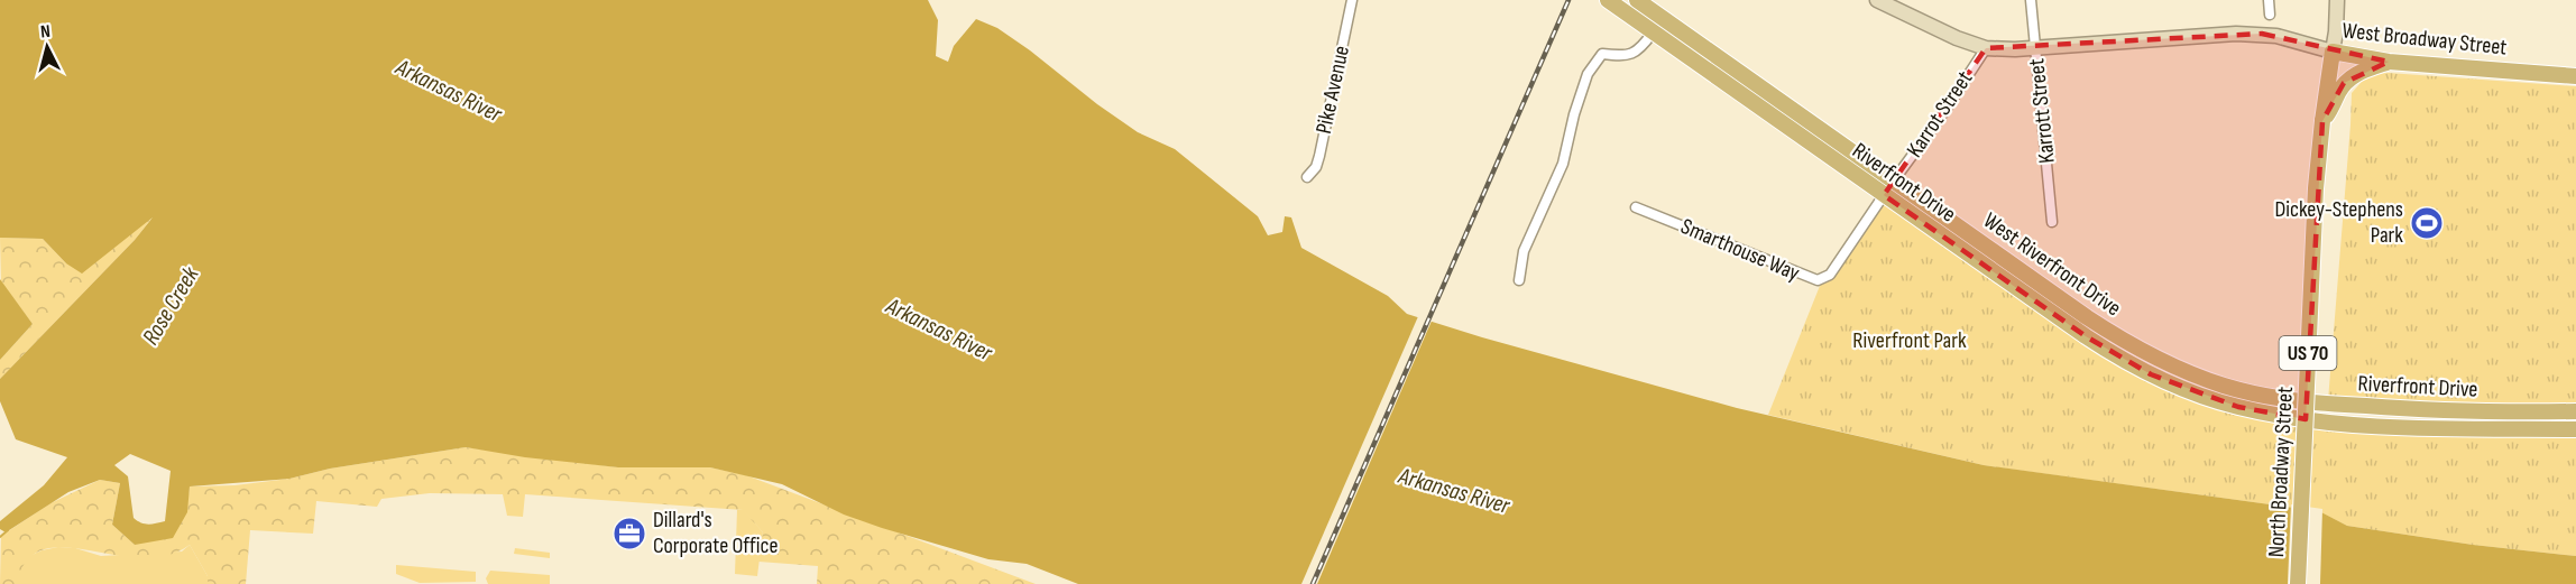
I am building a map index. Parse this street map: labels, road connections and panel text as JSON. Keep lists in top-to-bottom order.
{
  "streets": {
    "main road": [
      "West Broadway Street",
      "Riverfront Drive",
      "West Riverfront Drive",
      "US 70",
      "North Broadway Street"
    ],
    "street": [
      "Pike Avenue",
      "Karrott Street",
      "Karrot Street",
      "Smarthouse Way"
    ]
  },
  "crossings": [
    ["West Broadway Street", "Karrott Street"],
    ["West Broadway Street", "Karrot Street"],
    ["West Broadway Street", "US 70"],
    ["West Broadway Street", "North Broadway Street"],
    ["Karrot Street", "West Riverfront Drive"],
    ["Riverfront Drive", "Smarthouse Way"],
    ["Riverfront Drive", "West Riverfront Drive"],
    ["US 70", "North Broadway Street"]
  ],
  "water": ["Arkansas River", "Rose Creek"],
  "parks": ["Riverfront Park"],
  "places": {
    "sports": ["Dickey-Stephens Park"],
    "office": ["Dillard's Corporate Office"]
  },
  "north": "top"
}
